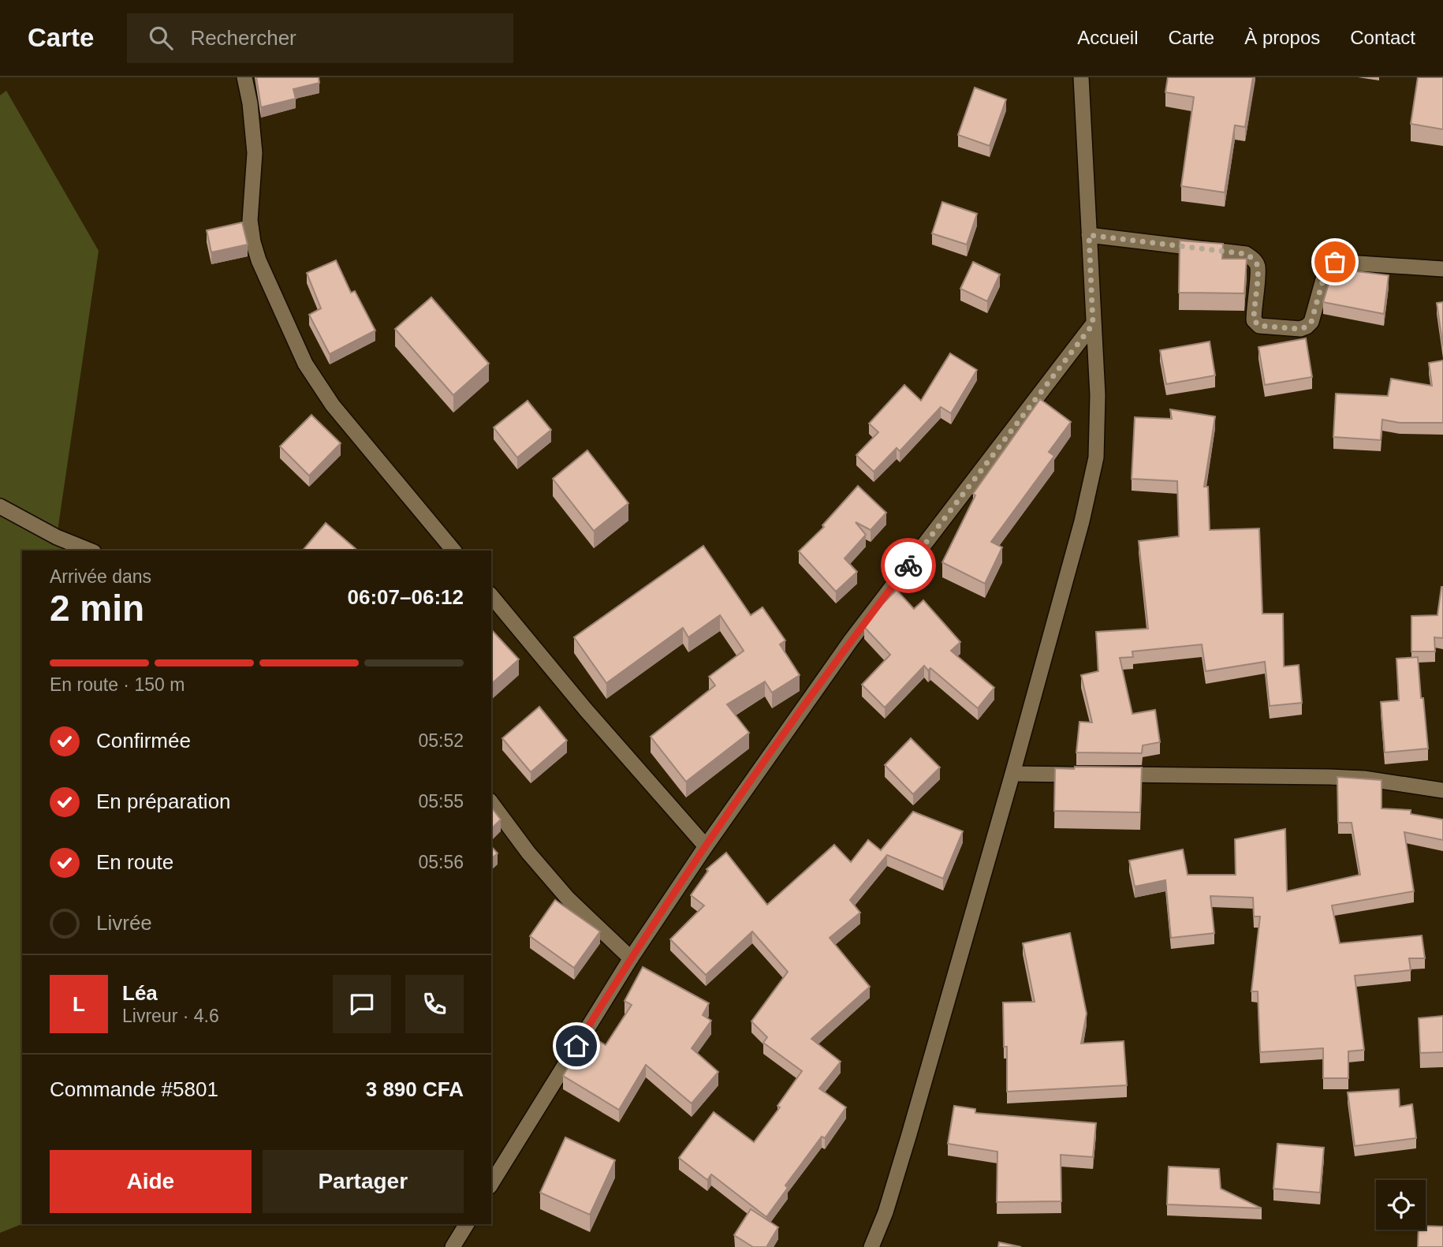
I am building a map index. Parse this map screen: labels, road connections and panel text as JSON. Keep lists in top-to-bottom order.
{
  "page": {
    "header": "Carte",
    "search": "Rechercher",
    "nav": [
      "Accueil",
      "Carte",
      "À propos",
      "Contact"
    ],
    "heading": ["2 min", "Arrivée dans", "06:07–06:12"],
    "panel": [
      "Léa",
      "Livreur · 4.6",
      "Commande #5801",
      "3 890 CFA"
    ],
    "bar": "En route · 150 m",
    "list": [
      ["Confirmée", "05:52"],
      ["En préparation", "05:55"],
      ["En route", "05:56"],
      "Livrée"
    ],
    "round": "L",
    "buttons": ["Aide", "Partager"]
  }
}
